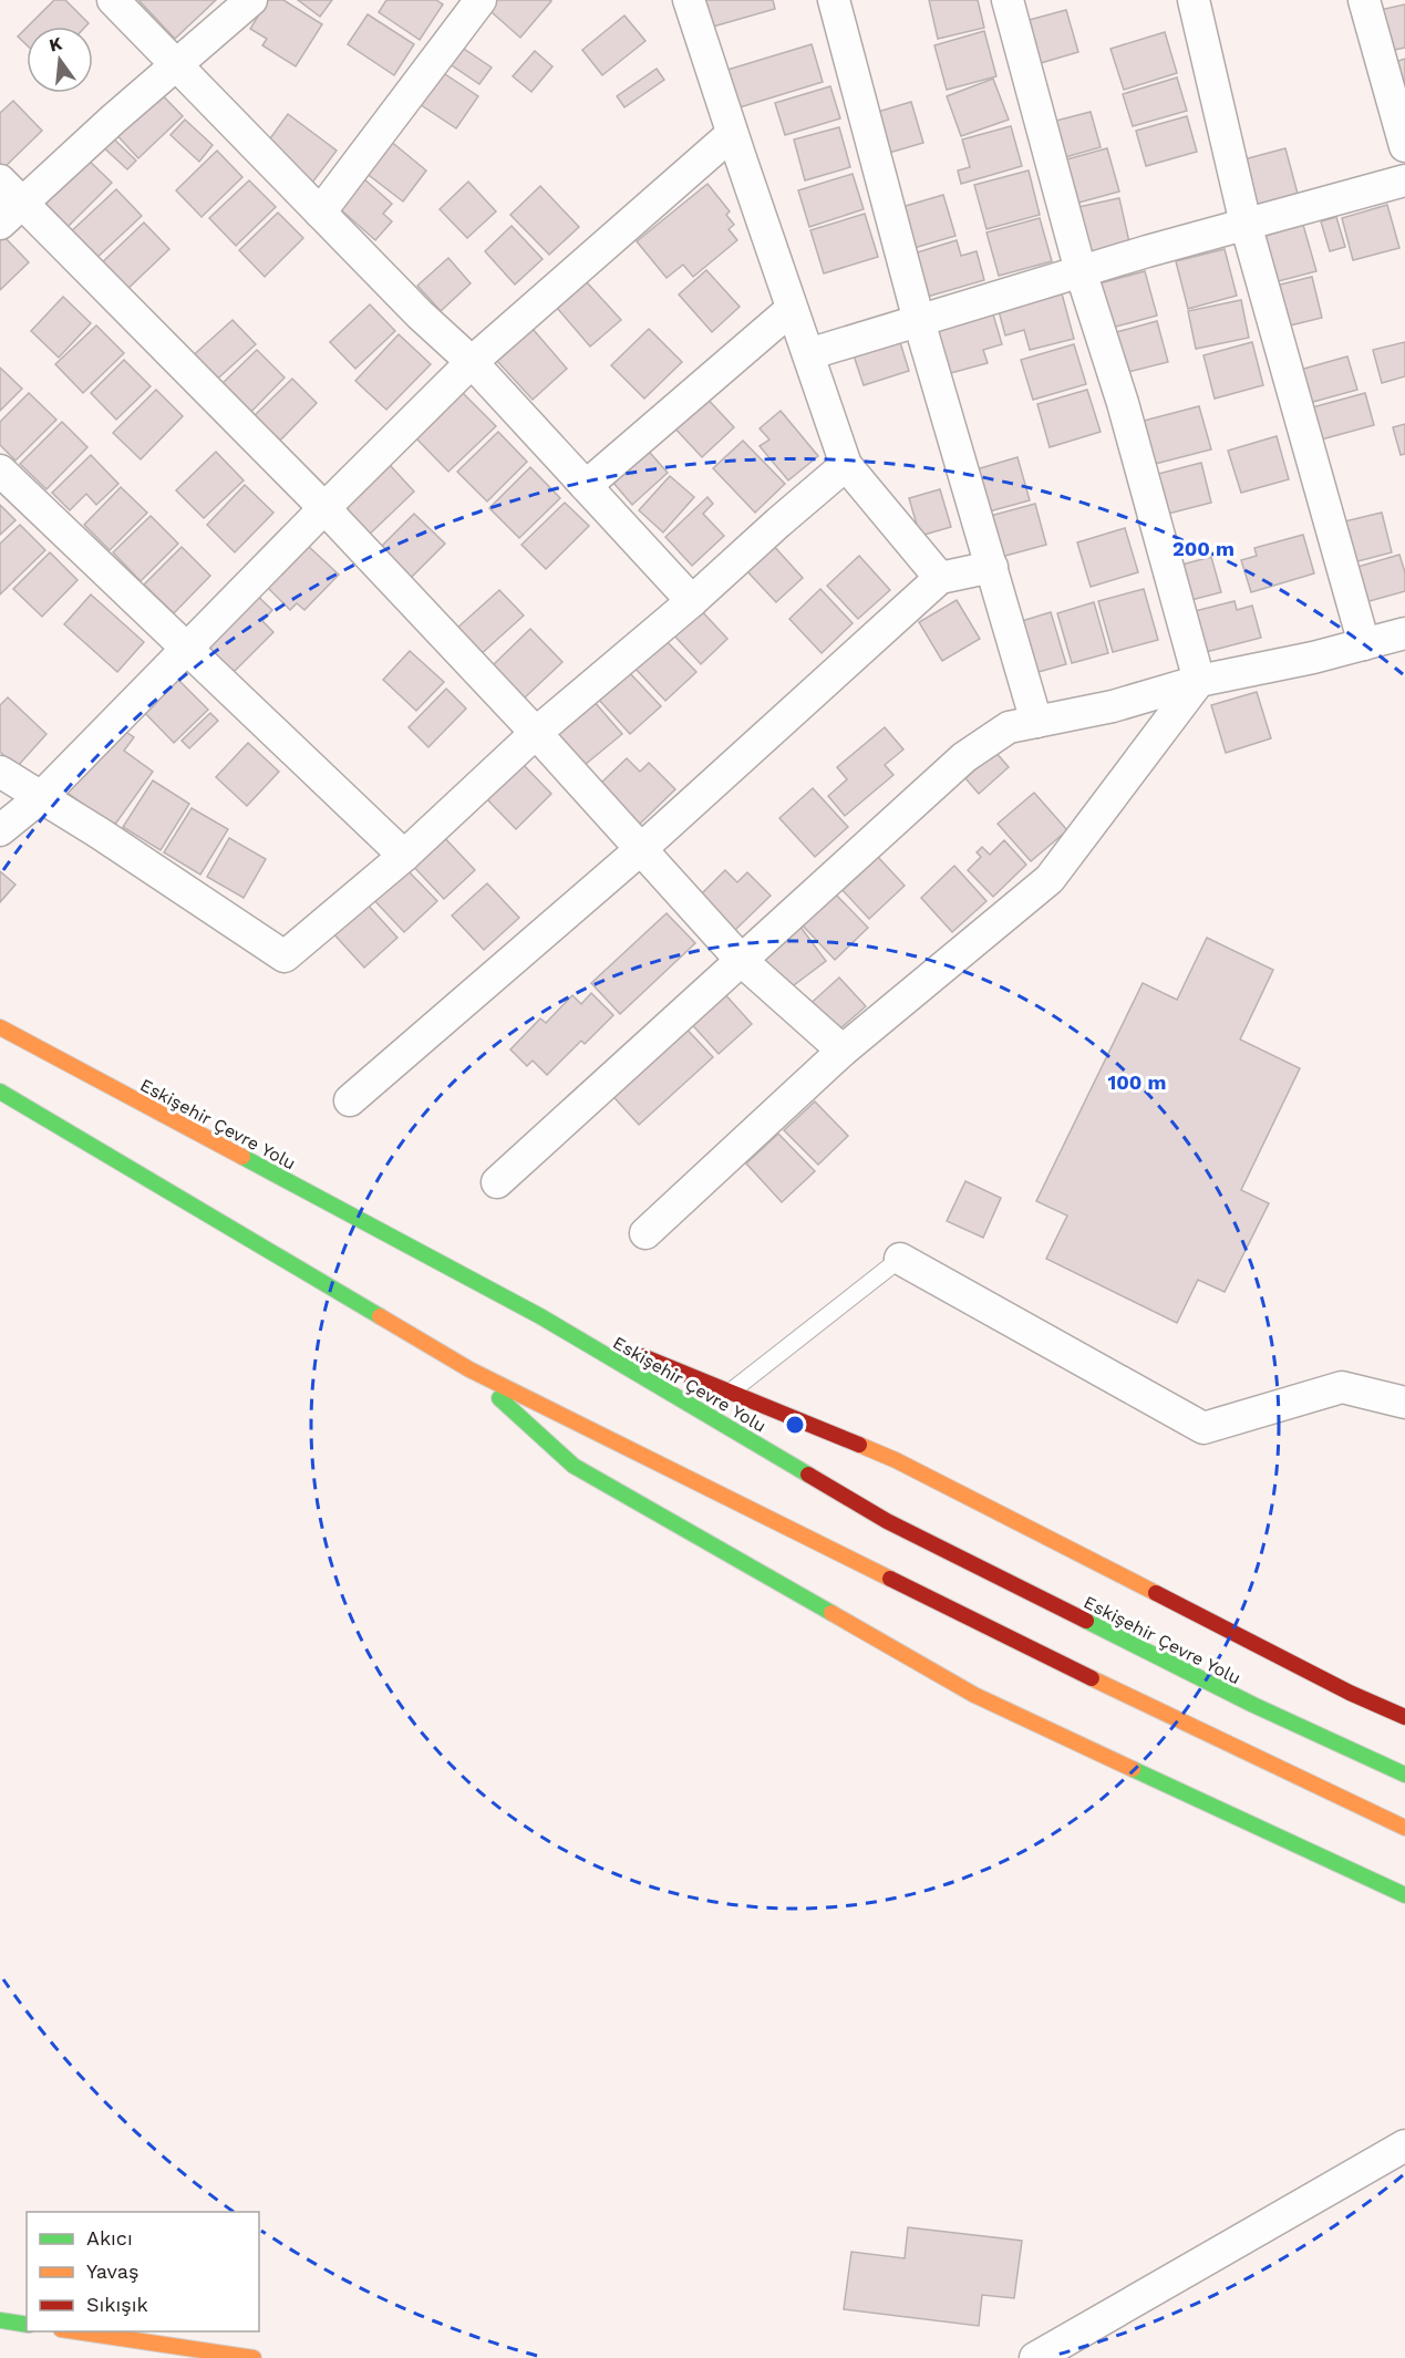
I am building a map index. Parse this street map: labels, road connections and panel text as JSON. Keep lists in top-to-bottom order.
{
  "streets": {
    "main road": ["Eskişehir Çevre Yolu"]
  },
  "legend": ["Akıcı", "Yavaş", "Sıkışık"],
  "north": "top",
  "rings": ["200 m", "100 m"]
}
